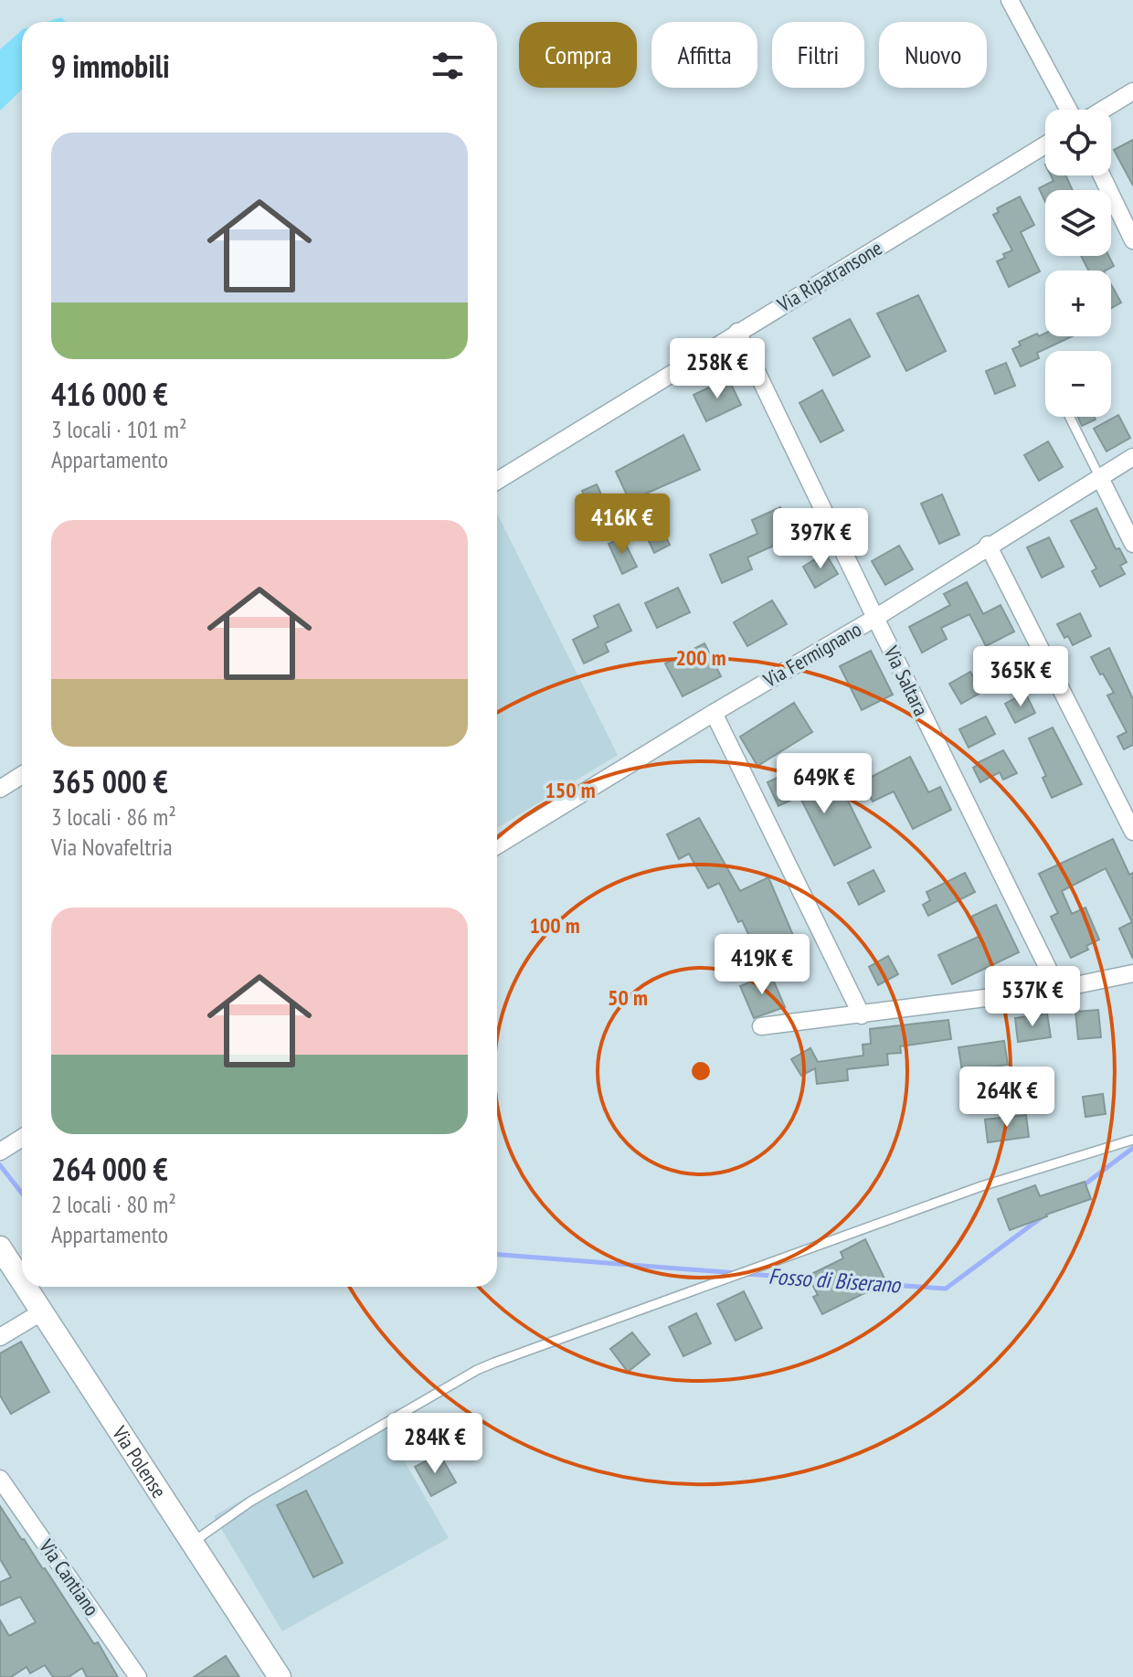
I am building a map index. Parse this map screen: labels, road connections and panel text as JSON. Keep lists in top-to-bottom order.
{
  "streets": {
    "main road": ["Via Polense"],
    "street": [
      "Via Ripatransone",
      "Via Fermignano",
      "Via Saltara",
      "Via Cantiano"
    ]
  },
  "crossings": [
    ["Via Ripatransone", "Via Saltara"],
    ["Via Fermignano", "Via Saltara"]
  ],
  "water": ["Fosso di Biserano"],
  "page": {
    "chip": [
      "Compra",
      "Affitta",
      "Filtri",
      "Nuovo"
    ],
    "heading": "9 immobili",
    "map_buttons": ["+", "−"],
    "list": [
      {
        "name": "416 000 €",
        "note": "3 locali · 101 m² · Appartamento"
      },
      {
        "name": "365 000 €",
        "note": "3 locali · 86 m² · Via Novafeltria"
      },
      {
        "name": "264 000 €",
        "note": "2 locali · 80 m² · Appartamento"
      }
    ],
    "price": [
      "258K €",
      "416K €",
      "397K €",
      "365K €",
      "649K €",
      "419K €",
      "537K €",
      "264K €",
      "284K €"
    ]
  },
  "rings": [
    "200 m",
    "150 m",
    "100 m",
    "50 m"
  ]
}
